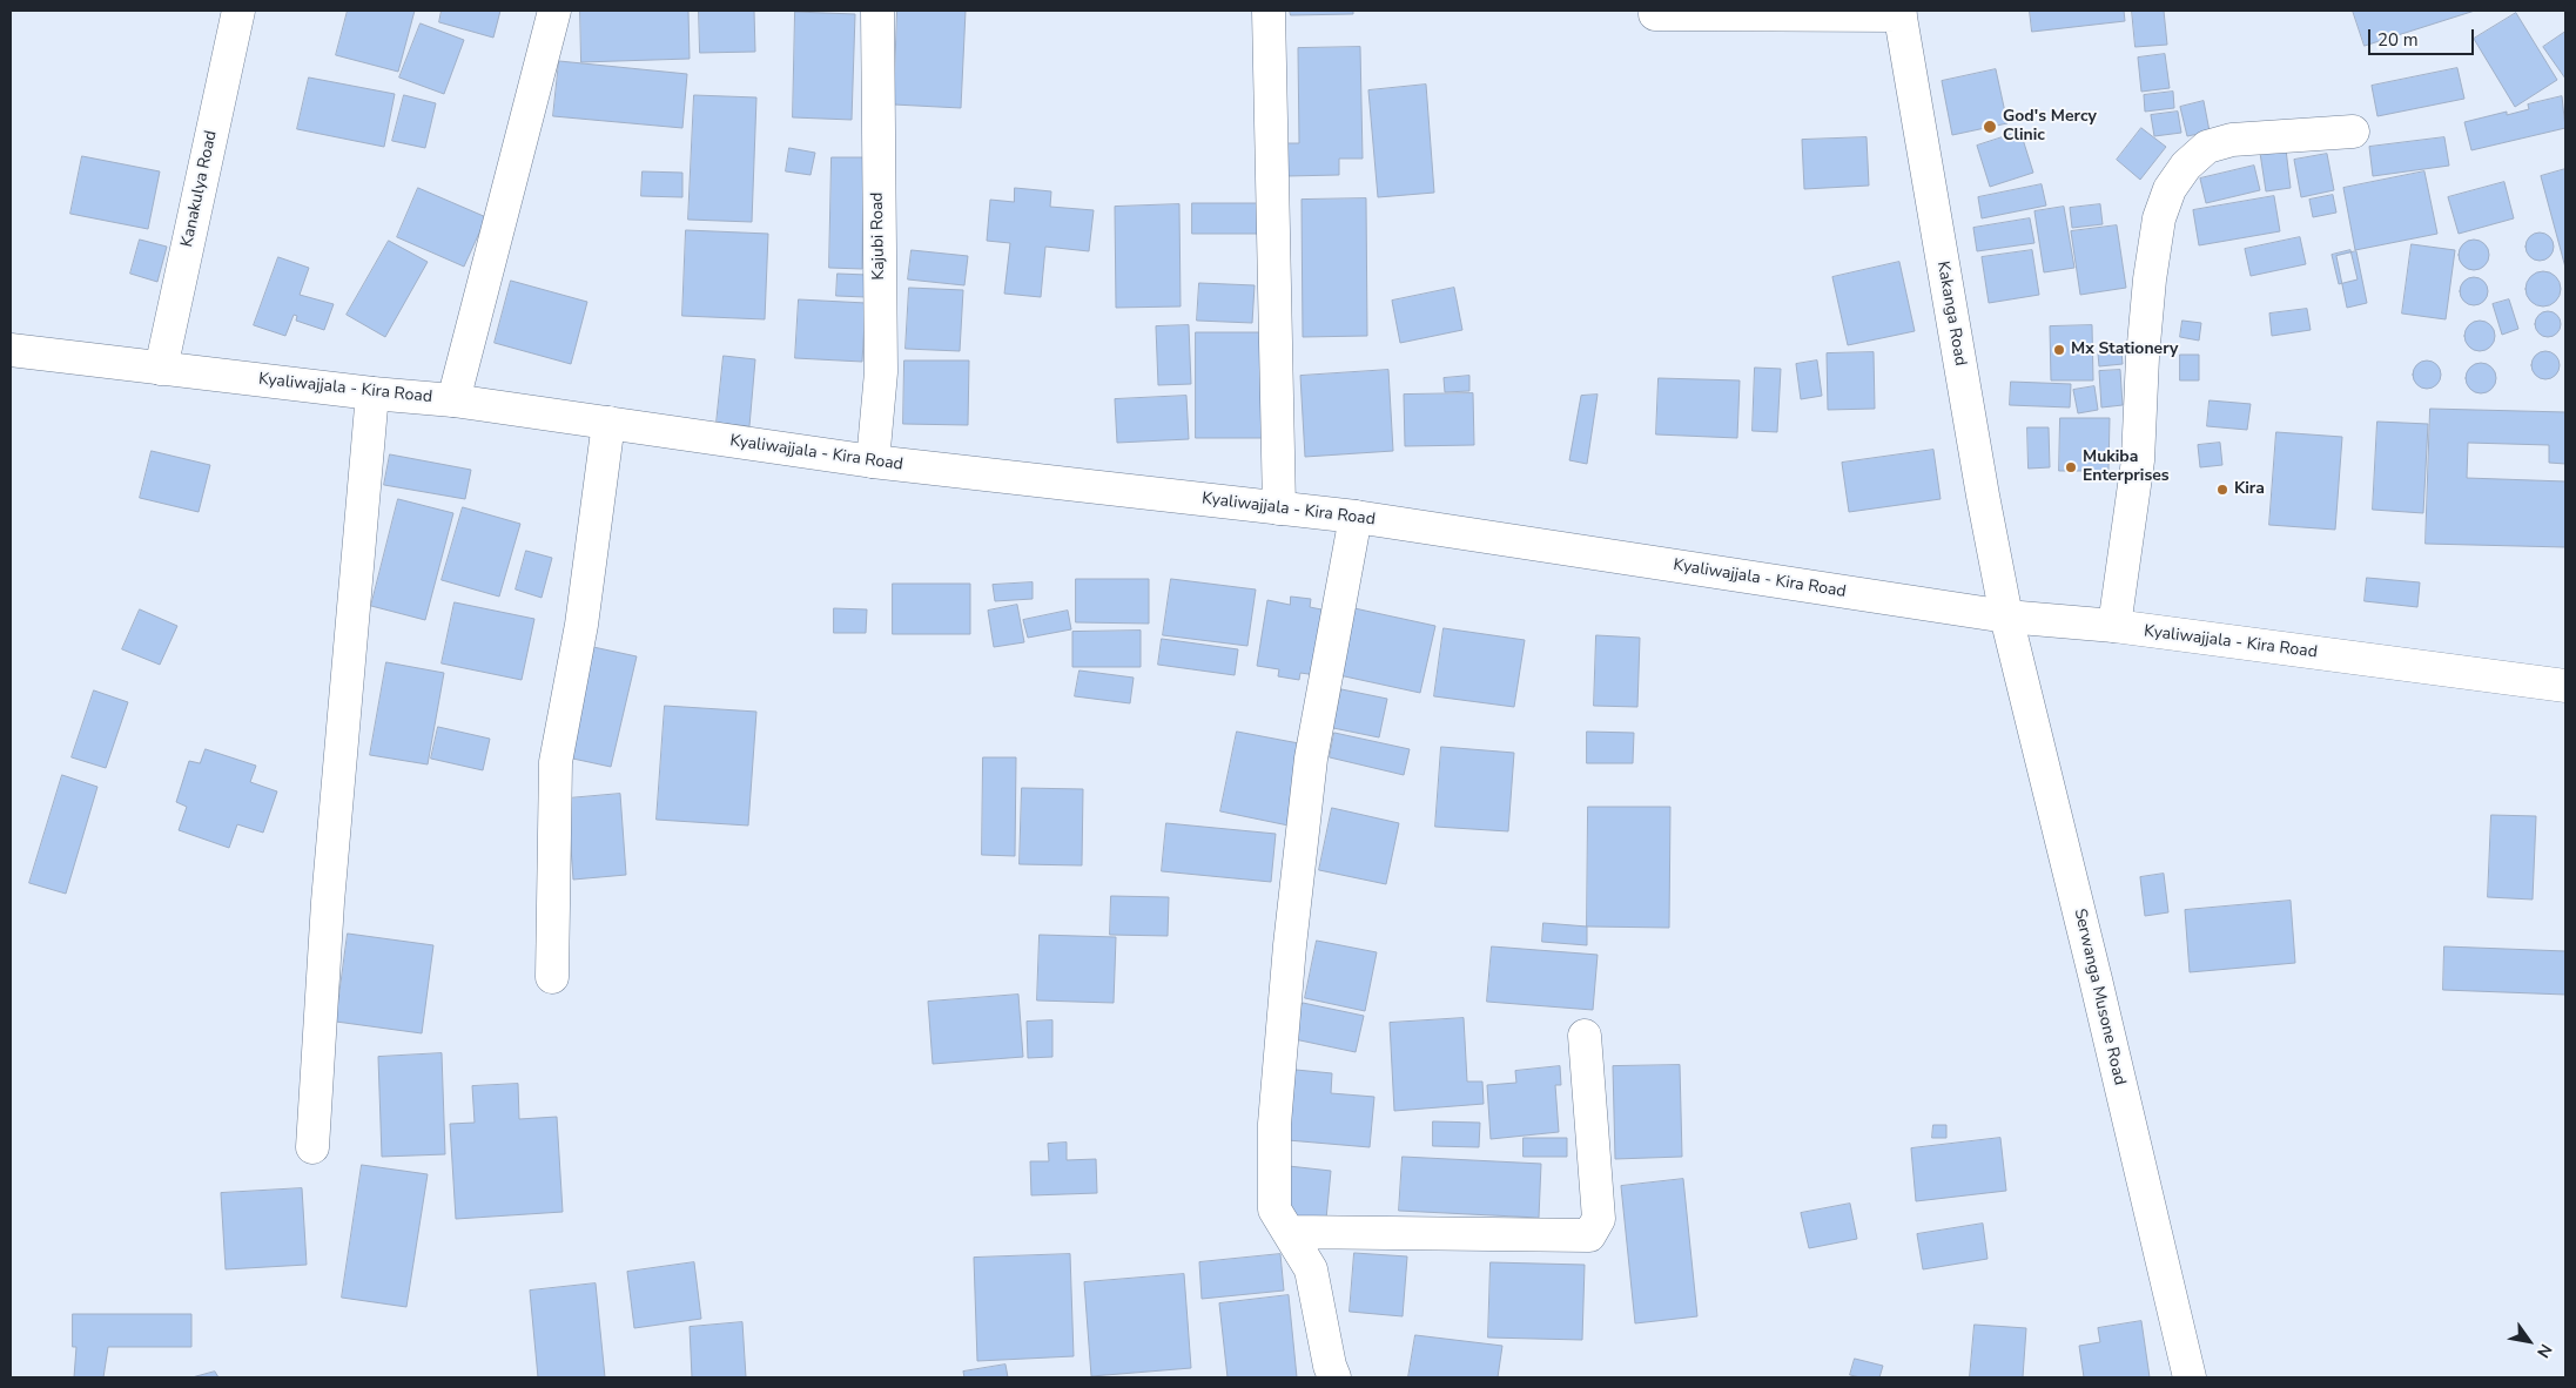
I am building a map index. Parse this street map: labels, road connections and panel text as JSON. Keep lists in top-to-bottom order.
{
  "streets": {
    "street": [
      "Kanakulya Road",
      "Kajubi Road",
      "Kakanga Road",
      "Kyaliwajjala - Kira Road",
      "Serwanga Musone Road"
    ]
  },
  "crossings": [
    ["Kanakulya Road", "Kyaliwajjala - Kira Road"],
    ["Kajubi Road", "Kyaliwajjala - Kira Road"],
    ["Kakanga Road", "Kyaliwajjala - Kira Road"],
    ["Kakanga Road", "Serwanga Musone Road"],
    ["Kyaliwajjala - Kira Road", "Serwanga Musone Road"]
  ],
  "places": [
    "God's Mercy Clinic",
    "Mx Stationery",
    "Mukiba Enterprises",
    "Kira"
  ],
  "scale_bar": "20 m",
  "north": "bottom right"
}
